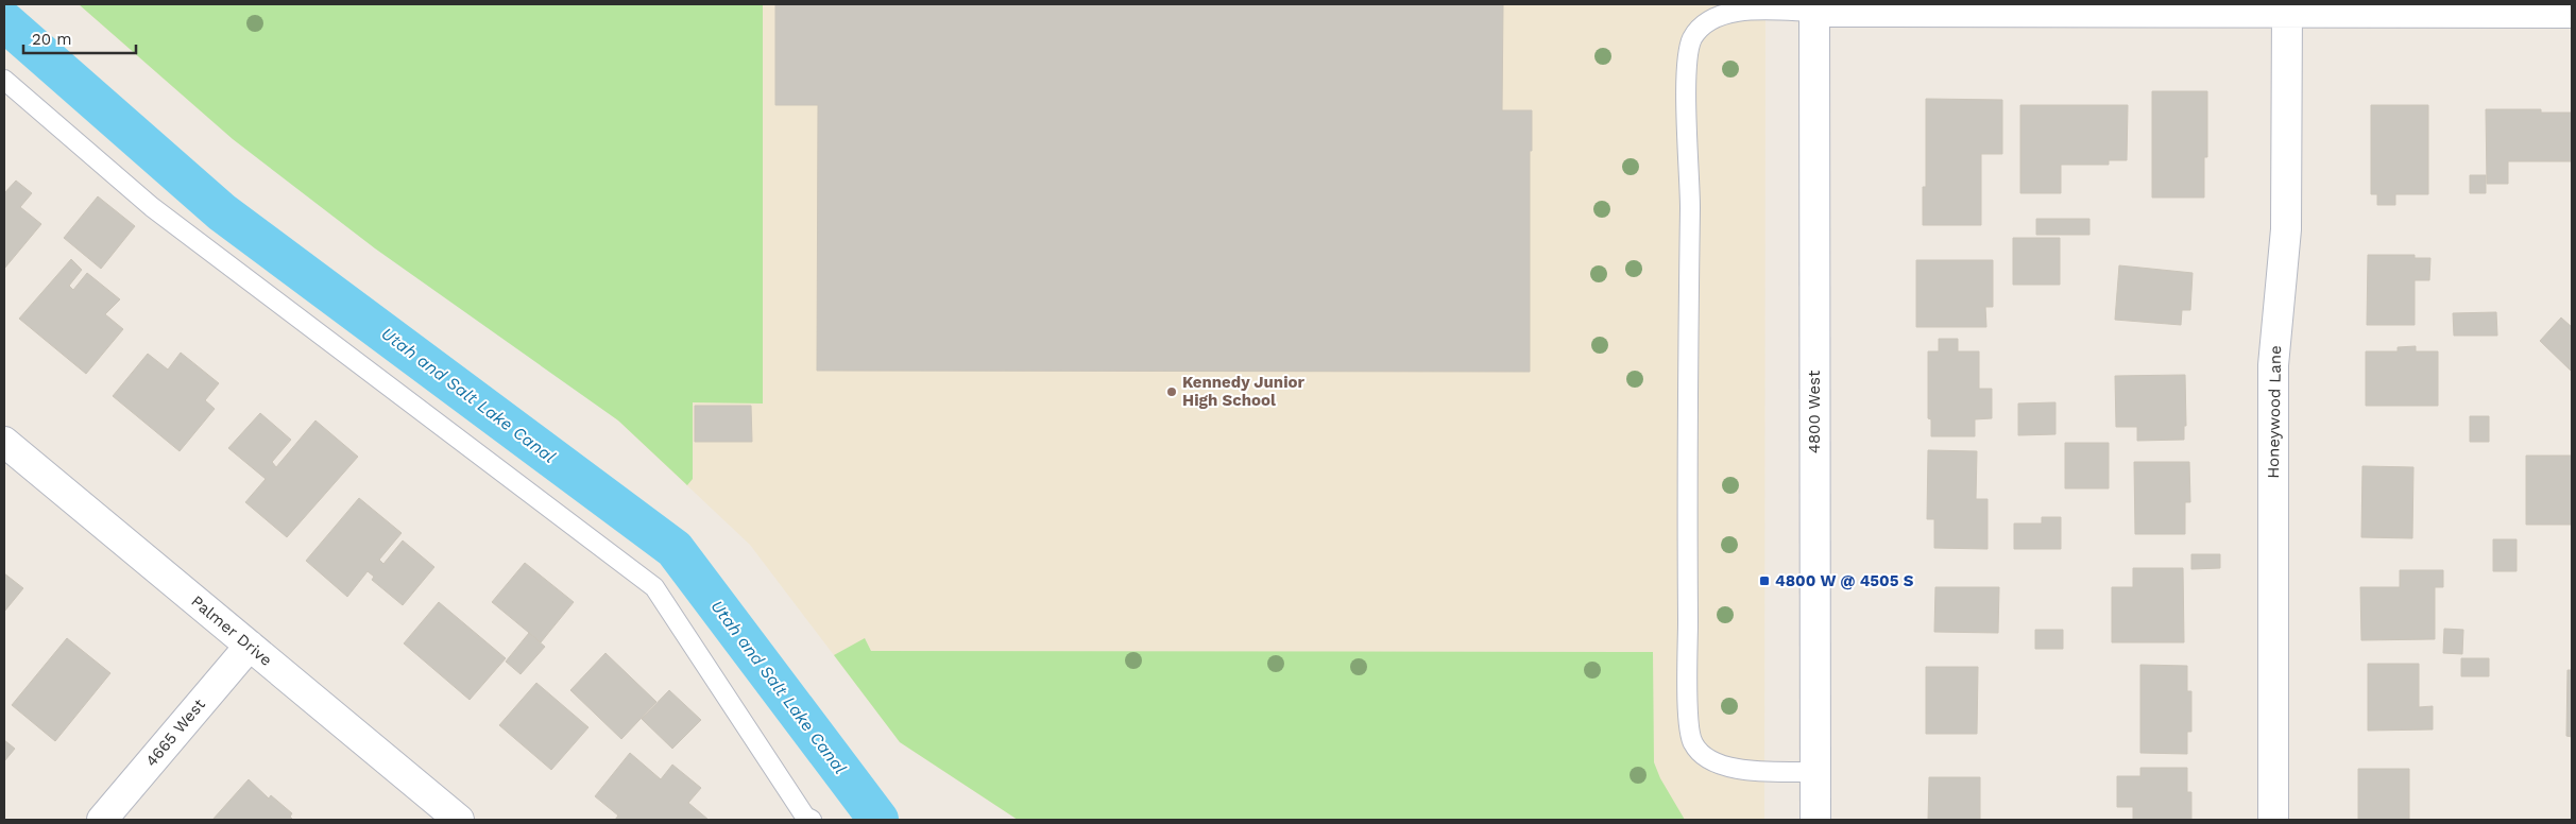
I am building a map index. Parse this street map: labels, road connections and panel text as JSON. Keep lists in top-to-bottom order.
{
  "streets": {
    "street": [
      "4800 West",
      "Honeywood Lane",
      "Palmer Drive",
      "4665 West"
    ]
  },
  "crossings": [
    ["Palmer Drive", "4665 West"]
  ],
  "water": ["Utah and Salt Lake Canal"],
  "places": {
    "other": ["Kennedy Junior High School"],
    "transit": ["4800 W @ 4505 S"]
  },
  "scale_bar": "20 m"
}
